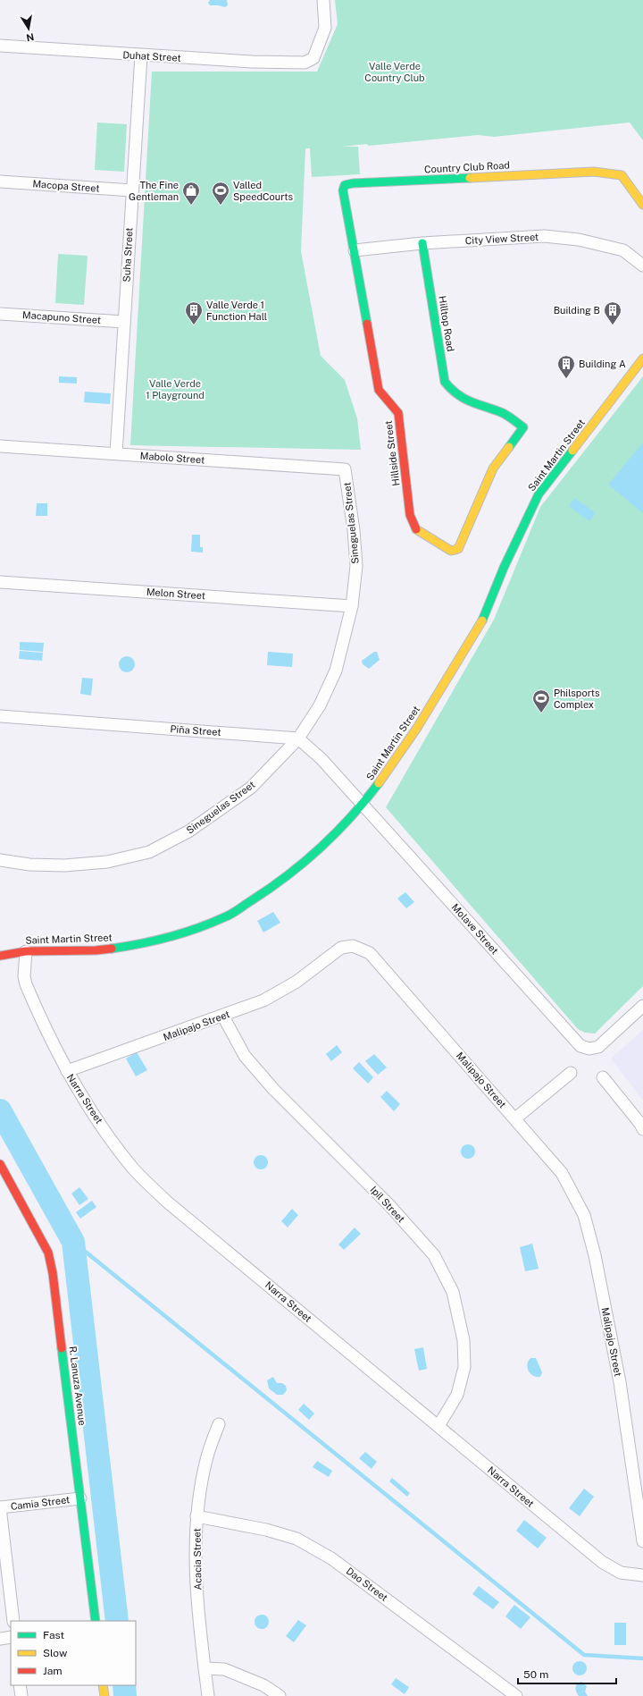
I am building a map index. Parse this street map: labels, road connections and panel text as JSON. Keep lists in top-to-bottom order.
{
  "streets": {
    "street": [
      "Duhat Street",
      "Country Club Road",
      "Macopa Street",
      "City View Street",
      "Suha Street",
      "Macapuno Street",
      "Hilltop Road",
      "Hillside Street",
      "Saint Martin Street",
      "Mabolo Street",
      "Sineguelas Street",
      "Melon Street",
      "Piña Street",
      "Molave Street",
      "Malipajo Street",
      "Narra Street",
      "Ipil Street",
      "R. Lanuza Avenue",
      "Camia Street",
      "Acacia Street",
      "Dao Street"
    ]
  },
  "crossings": [
    ["Duhat Street", "Suha Street"],
    ["Country Club Road", "City View Street"],
    ["Country Club Road", "Hillside Street"],
    ["Macopa Street", "Suha Street"],
    ["City View Street", "Hilltop Road"],
    ["City View Street", "Hillside Street"],
    ["Suha Street", "Macapuno Street"],
    ["Suha Street", "Mabolo Street"],
    ["Hilltop Road", "Hillside Street"],
    ["Saint Martin Street", "Molave Street"],
    ["Saint Martin Street", "Narra Street"],
    ["Mabolo Street", "Sineguelas Street"],
    ["Sineguelas Street", "Melon Street"],
    ["Sineguelas Street", "Piña Street"],
    ["Malipajo Street", "Narra Street"],
    ["Malipajo Street", "Ipil Street"],
    ["Narra Street", "Ipil Street"],
    ["R. Lanuza Avenue", "Camia Street"],
    ["Acacia Street", "Dao Street"]
  ],
  "parks": ["Valle Verde Country Club", "Valle Verde 1 Playground"],
  "places": {
    "shop": ["The Fine Gentleman"],
    "sports": ["Valled SpeedCourts", "Philsports Complex"],
    "building": ["Valle Verde 1 Function Hall", "Building B", "Building A"]
  },
  "legend": ["Fast", "Slow", "Jam"],
  "scale_bar": "50 m",
  "north": "bottom"
}
